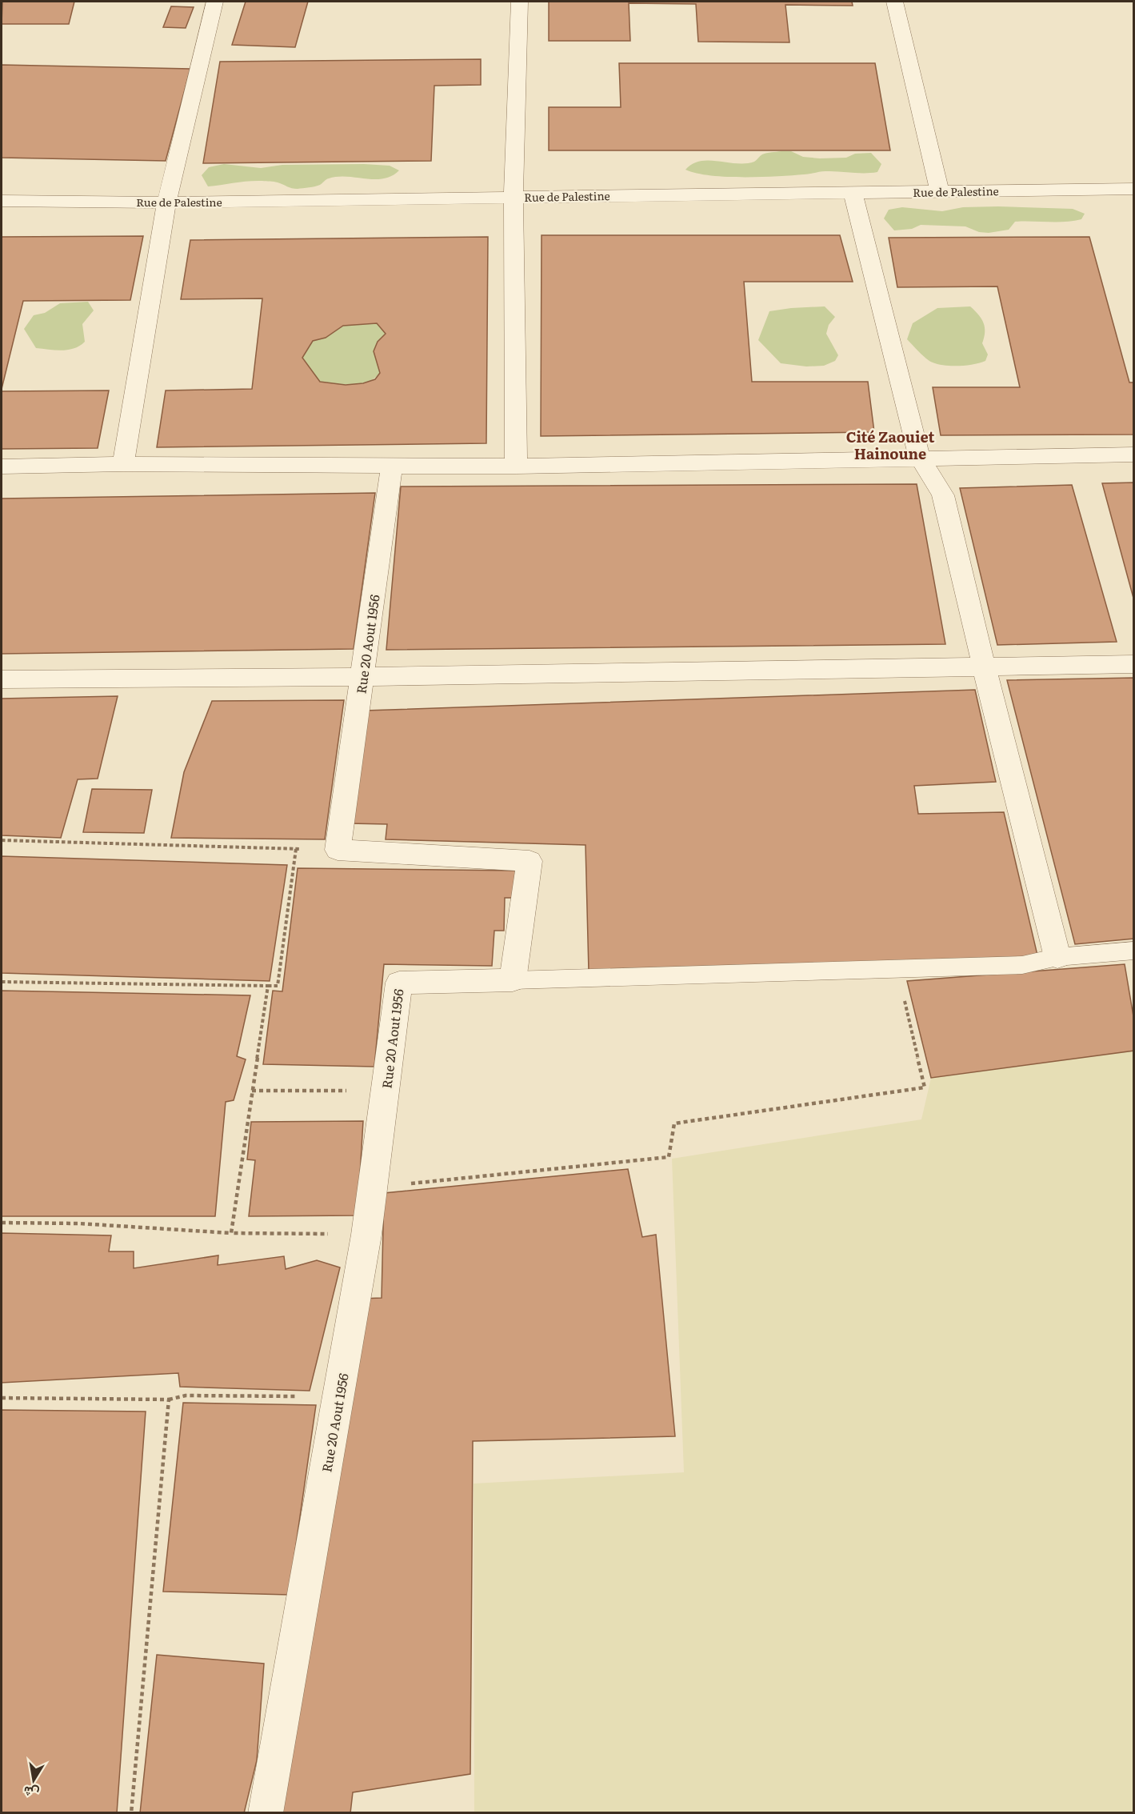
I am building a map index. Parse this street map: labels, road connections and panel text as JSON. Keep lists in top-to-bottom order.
{
  "streets": {
    "street": ["Rue de Palestine", "Rue 20 Aout 1956"]
  },
  "districts": ["Cité Zaouiet Hainoune"],
  "north": "bottom"
}
